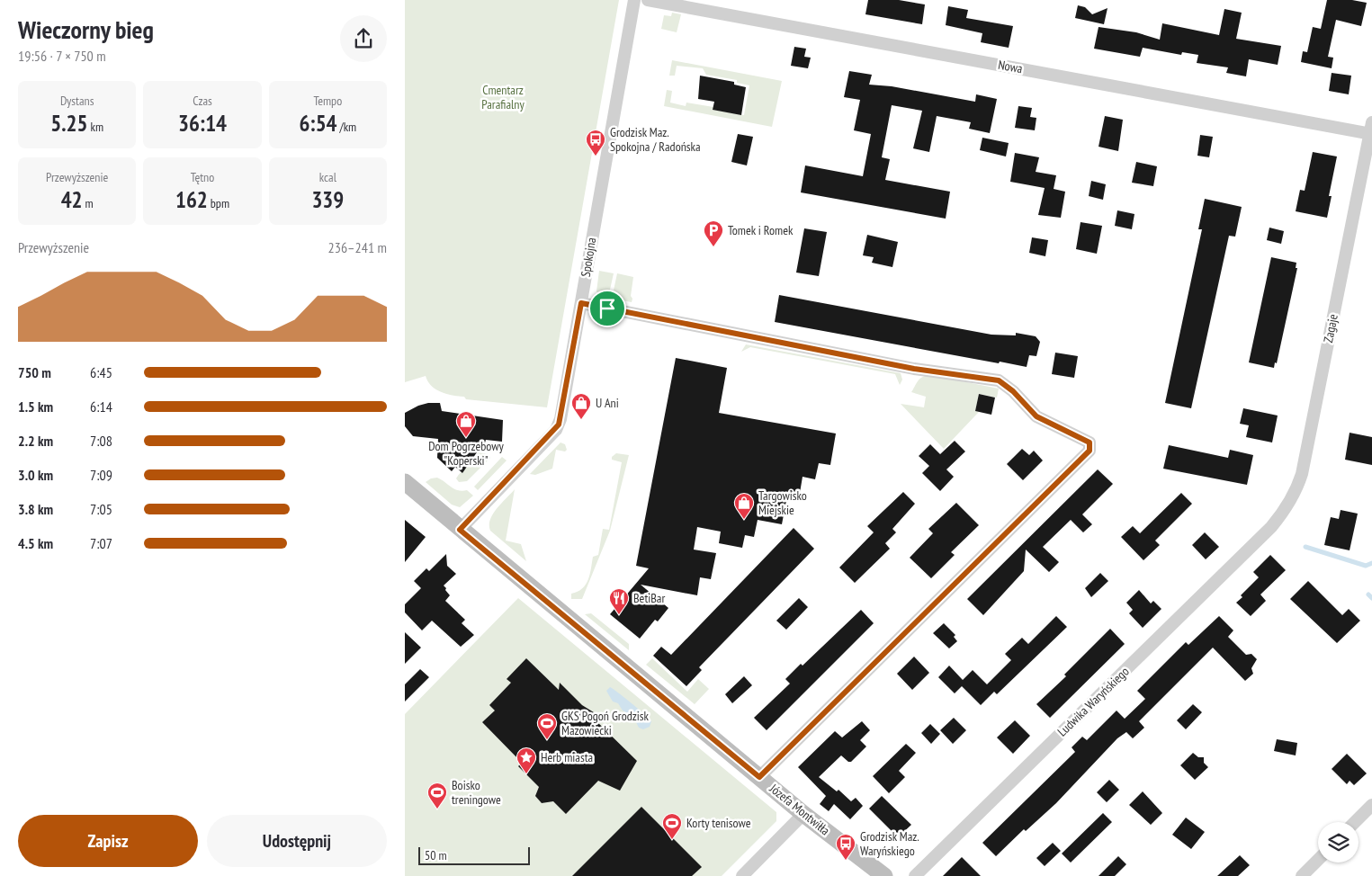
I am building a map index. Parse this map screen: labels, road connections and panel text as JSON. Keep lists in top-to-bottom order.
{
  "streets": {
    "street": [
      "Nowa",
      "Spokojna",
      "Zagaje",
      "Ludwika Waryńskiego",
      "Józefa Montwiłła"
    ]
  },
  "crossings": [
    ["Nowa", "Zagaje"],
    ["Spokojna", "Józefa Montwiłła"],
    ["Zagaje", "Ludwika Waryńskiego"]
  ],
  "parks": ["Cmentarz Parafialny"],
  "places": {
    "bus stop": ["Grodzisk Maz. Spokojna / Radońska", "Grodzisk Maz. Waryńskiego"],
    "parking": ["Tomek i Romek"],
    "shop": ["U Ani", "Dom Pogrzebowy \"Koperski\"", "Targowisko Miejskie"],
    "restaurant": ["BetiBar"],
    "sports": ["GKS Pogoń Grodzisk Mazowiecki", "Boisko treningowe", "Korty tenisowe"],
    "place": ["Herb miasta"]
  },
  "scale_bar": "50 m",
  "page": {
    "heading": ["Wieczorny bieg", "19:56 · 7 × 750 m"],
    "stats": [
      ["Dystans", "5.25 km"],
      ["Czas", "36:14"],
      ["Tempo", "6:54 /km"],
      ["Przewyższenie", "42 m"],
      ["Tętno", "162 bpm"],
      ["kcal", "339"]
    ],
    "chart": ["Przewyższenie", "236–241 m"],
    "list": [
      {
        "name": "750 m",
        "note": "6:45"
      },
      {
        "name": "1.5 km",
        "note": "6:14"
      },
      {
        "name": "2.2 km",
        "note": "7:08"
      },
      {
        "name": "3.0 km",
        "note": "7:09"
      },
      {
        "name": "3.8 km",
        "note": "7:05"
      },
      {
        "name": "4.5 km",
        "note": "7:07"
      }
    ],
    "buttons": ["Zapisz", "Udostępnij"],
    "scale": "50 m"
  }
}
